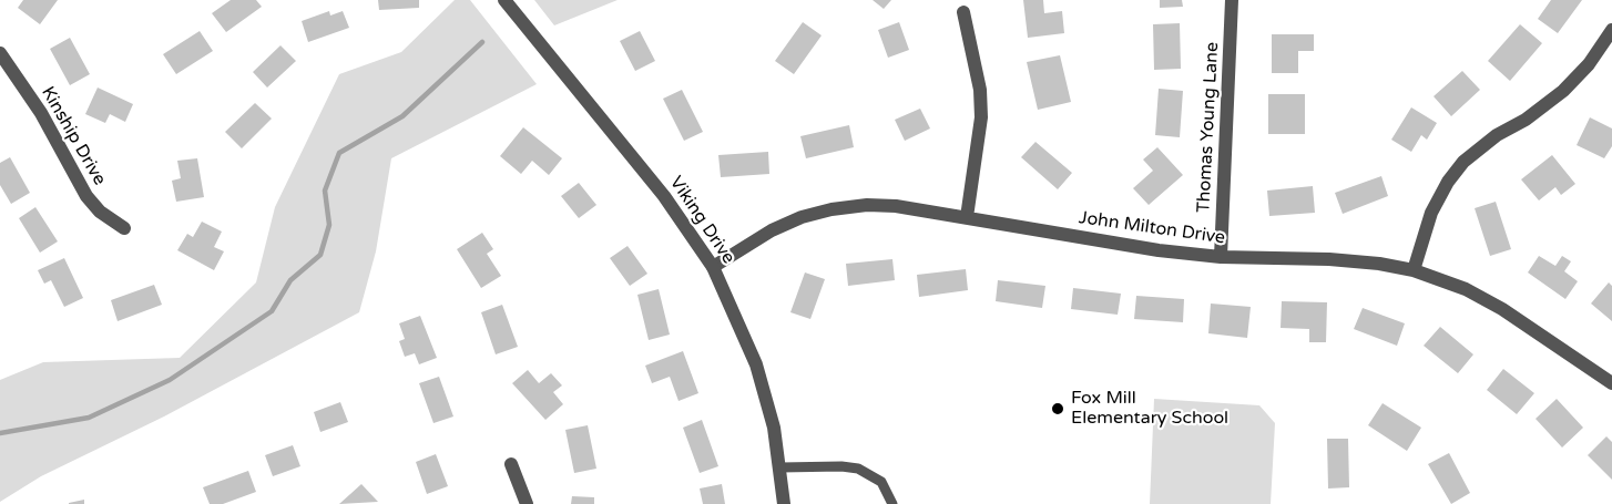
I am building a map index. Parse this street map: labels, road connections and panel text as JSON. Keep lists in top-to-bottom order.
{
  "streets": {
    "street": [
      "Thomas Young Lane",
      "Kinship Drive",
      "Viking Drive",
      "John Milton Drive"
    ]
  },
  "crossings": [
    ["Thomas Young Lane", "John Milton Drive"],
    ["Viking Drive", "John Milton Drive"]
  ],
  "places": ["Fox Mill Elementary School"]
}
